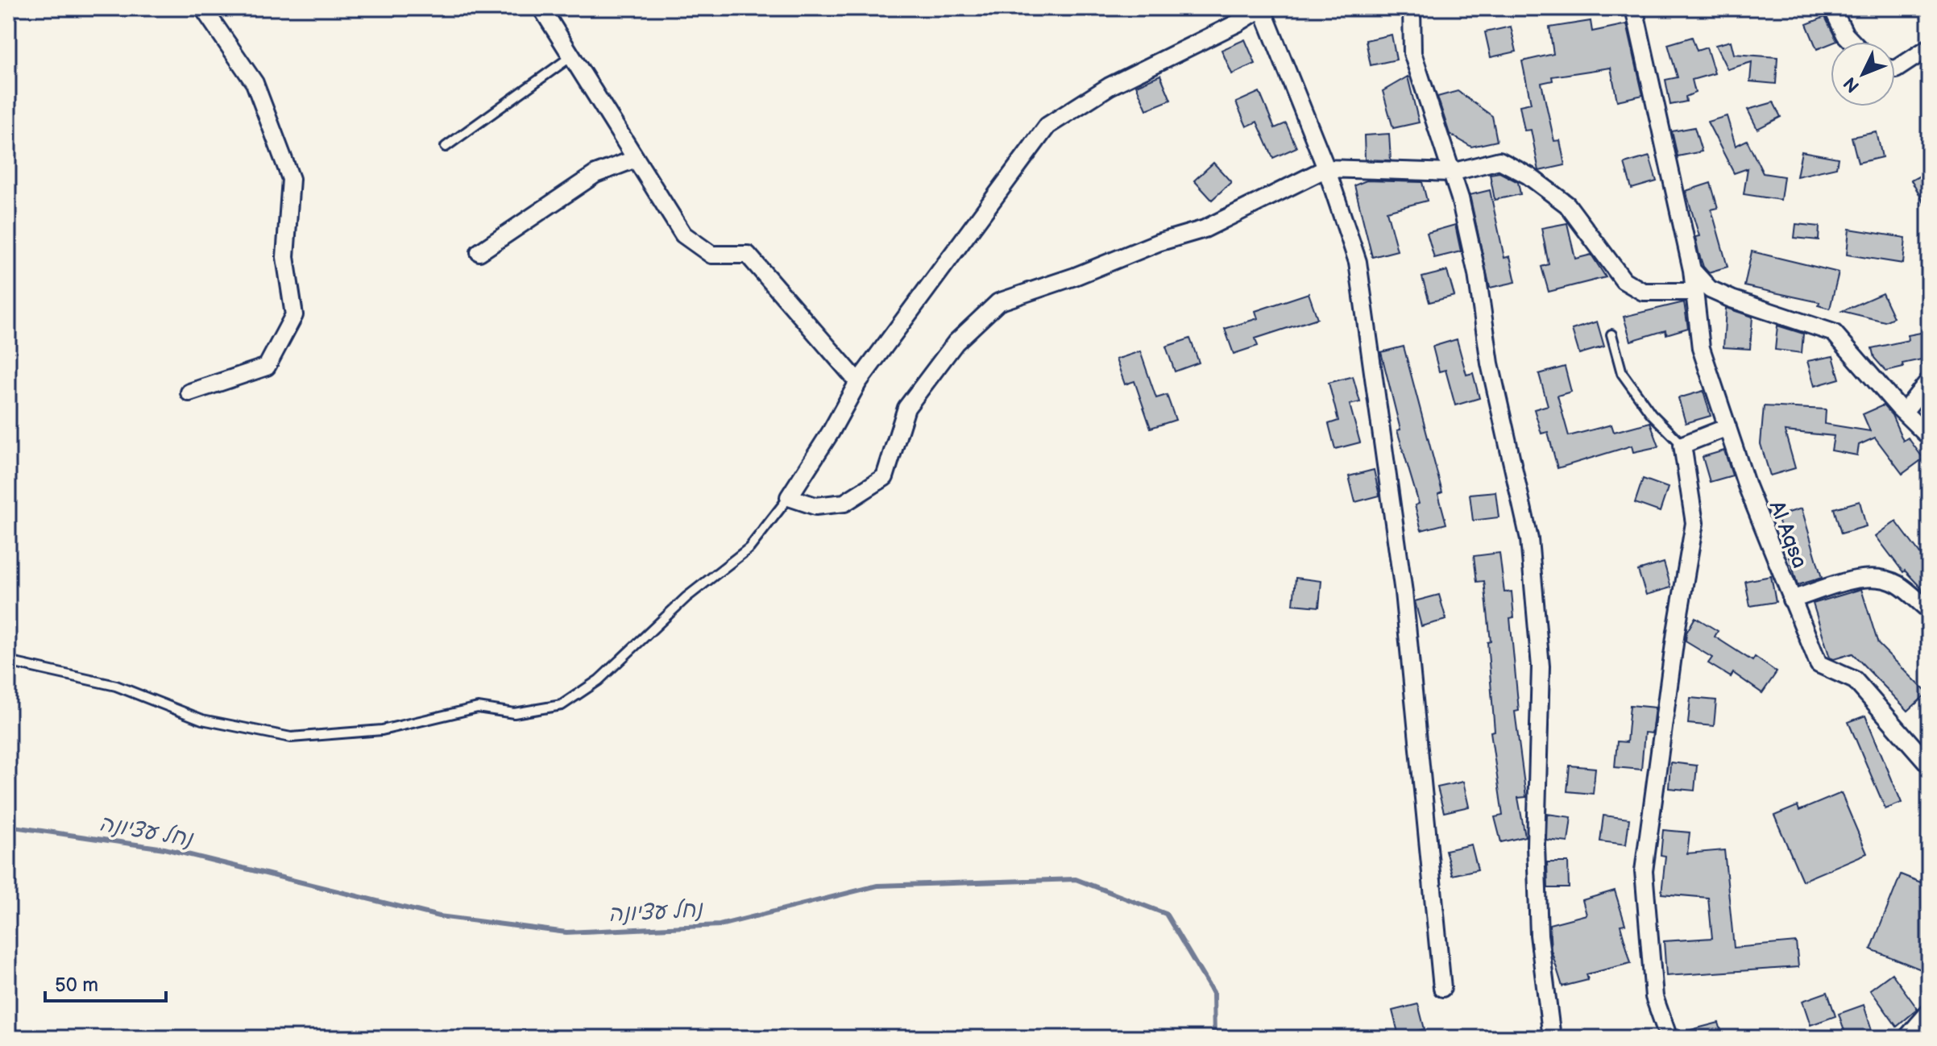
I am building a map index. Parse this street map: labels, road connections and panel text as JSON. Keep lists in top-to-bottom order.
{
  "streets": {
    "street": ["Al Aqsa"]
  },
  "water": ["נחל עציונה"],
  "scale_bar": "50 m",
  "north": "bottom left"
}
